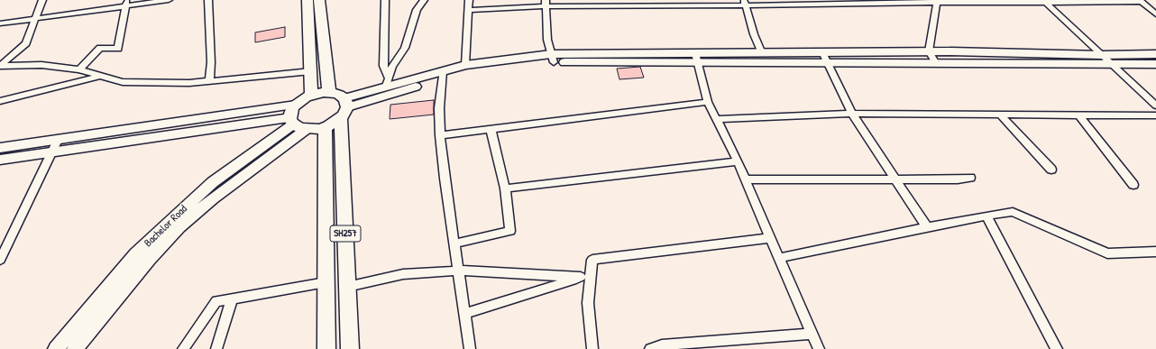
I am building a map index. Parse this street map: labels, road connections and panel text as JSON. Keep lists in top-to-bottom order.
{
  "streets": {
    "main road": ["SH257"],
    "street": ["Bachelor Road"]
  },
  "crossings": [
    ["Bachelor Road", "SH257"]
  ]
}
